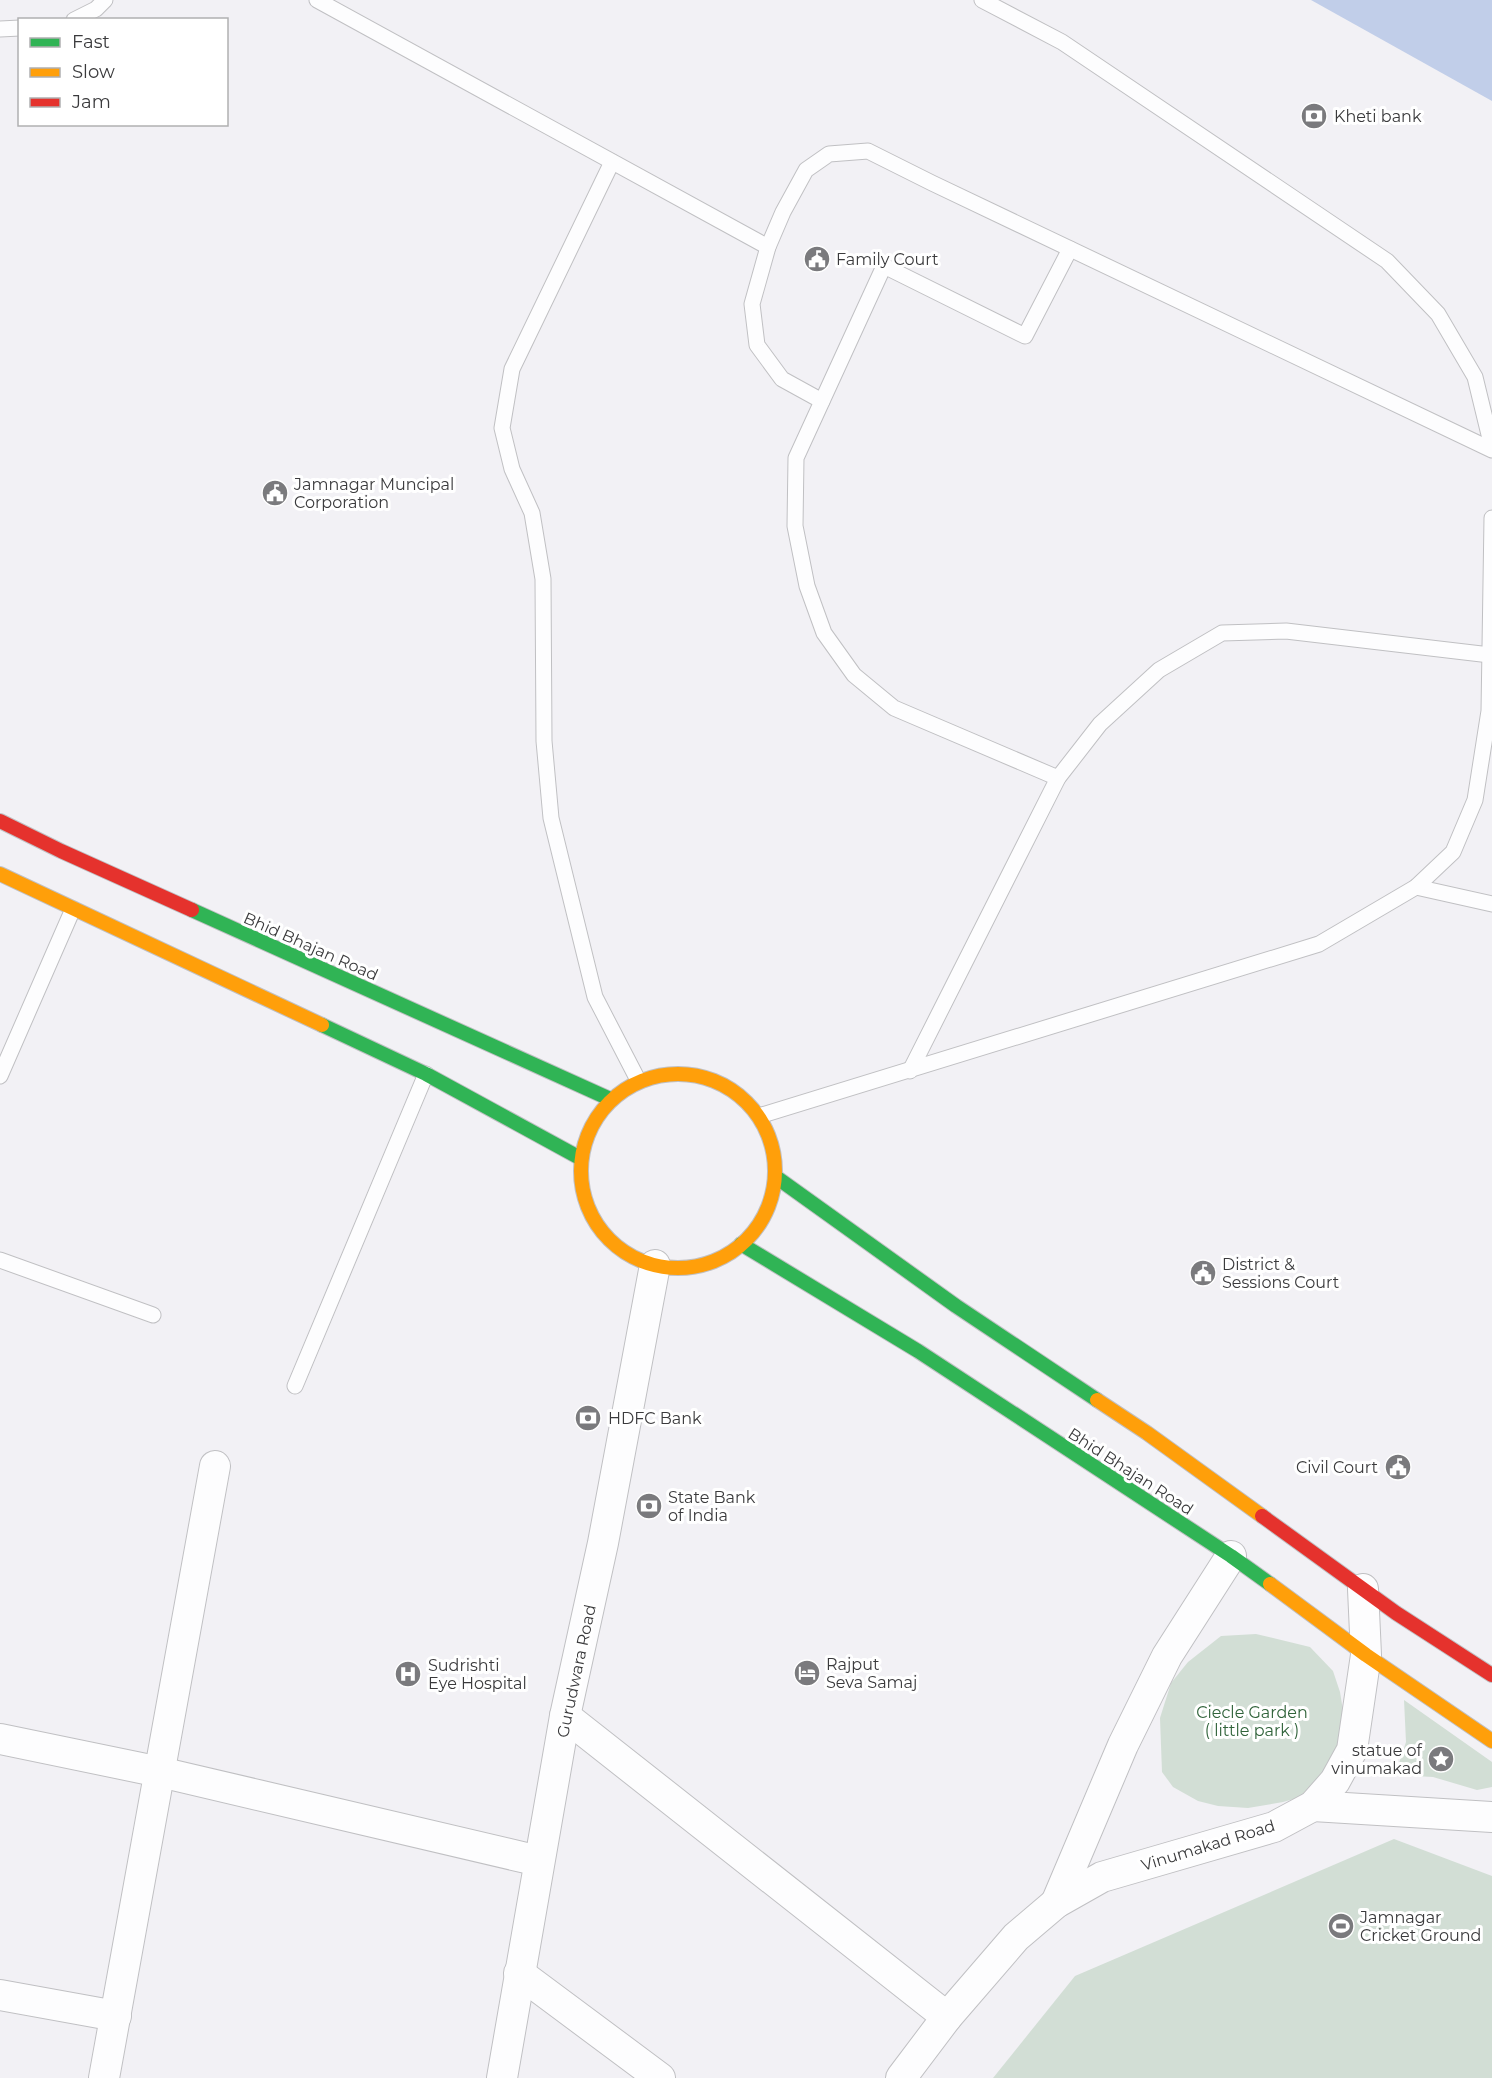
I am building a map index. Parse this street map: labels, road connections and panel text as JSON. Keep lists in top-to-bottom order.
{
  "streets": {
    "main road": ["Bhid Bhajan Road"],
    "street": ["Gurudwara Road", "Vinumakad Road"]
  },
  "crossings": [
    ["Bhid Bhajan Road", "Gurudwara Road"],
    ["Bhid Bhajan Road", "Vinumakad Road"]
  ],
  "parks": ["Ciecle Garden ( little park )"],
  "places": {
    "bank": ["Kheti bank", "HDFC Bank", "State Bank of India"],
    "public building": [
      "Family Court",
      "Jamnagar Muncipal Corporation",
      "District & Sessions Court",
      "Civil Court"
    ],
    "hotel": ["Rajput Seva Samaj"],
    "hospital": ["Sudrishti Eye Hospital"],
    "place": ["statue of vinumakad"],
    "sports": ["Jamnagar Cricket Ground"]
  },
  "legend": ["Fast", "Slow", "Jam"]
}
